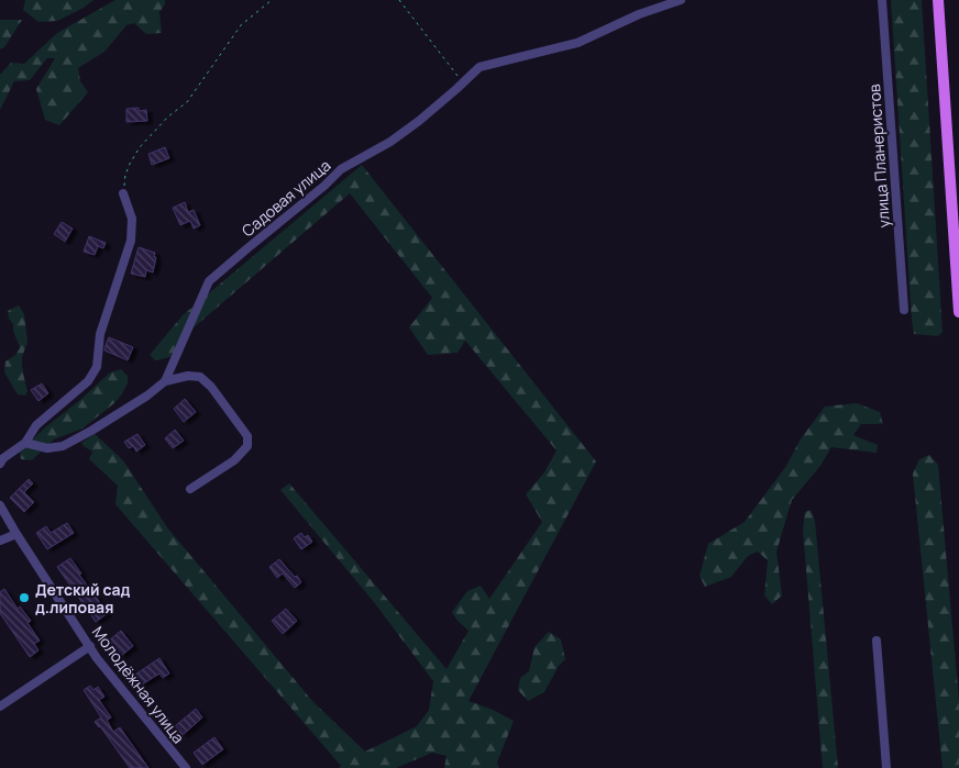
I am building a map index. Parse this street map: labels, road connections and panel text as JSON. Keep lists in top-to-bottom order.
{
  "streets": {
    "street": ["улица Планеристов", "Садовая улица", "Молодёжная улица"]
  },
  "places": ["Детский сад д.липовая"]
}
